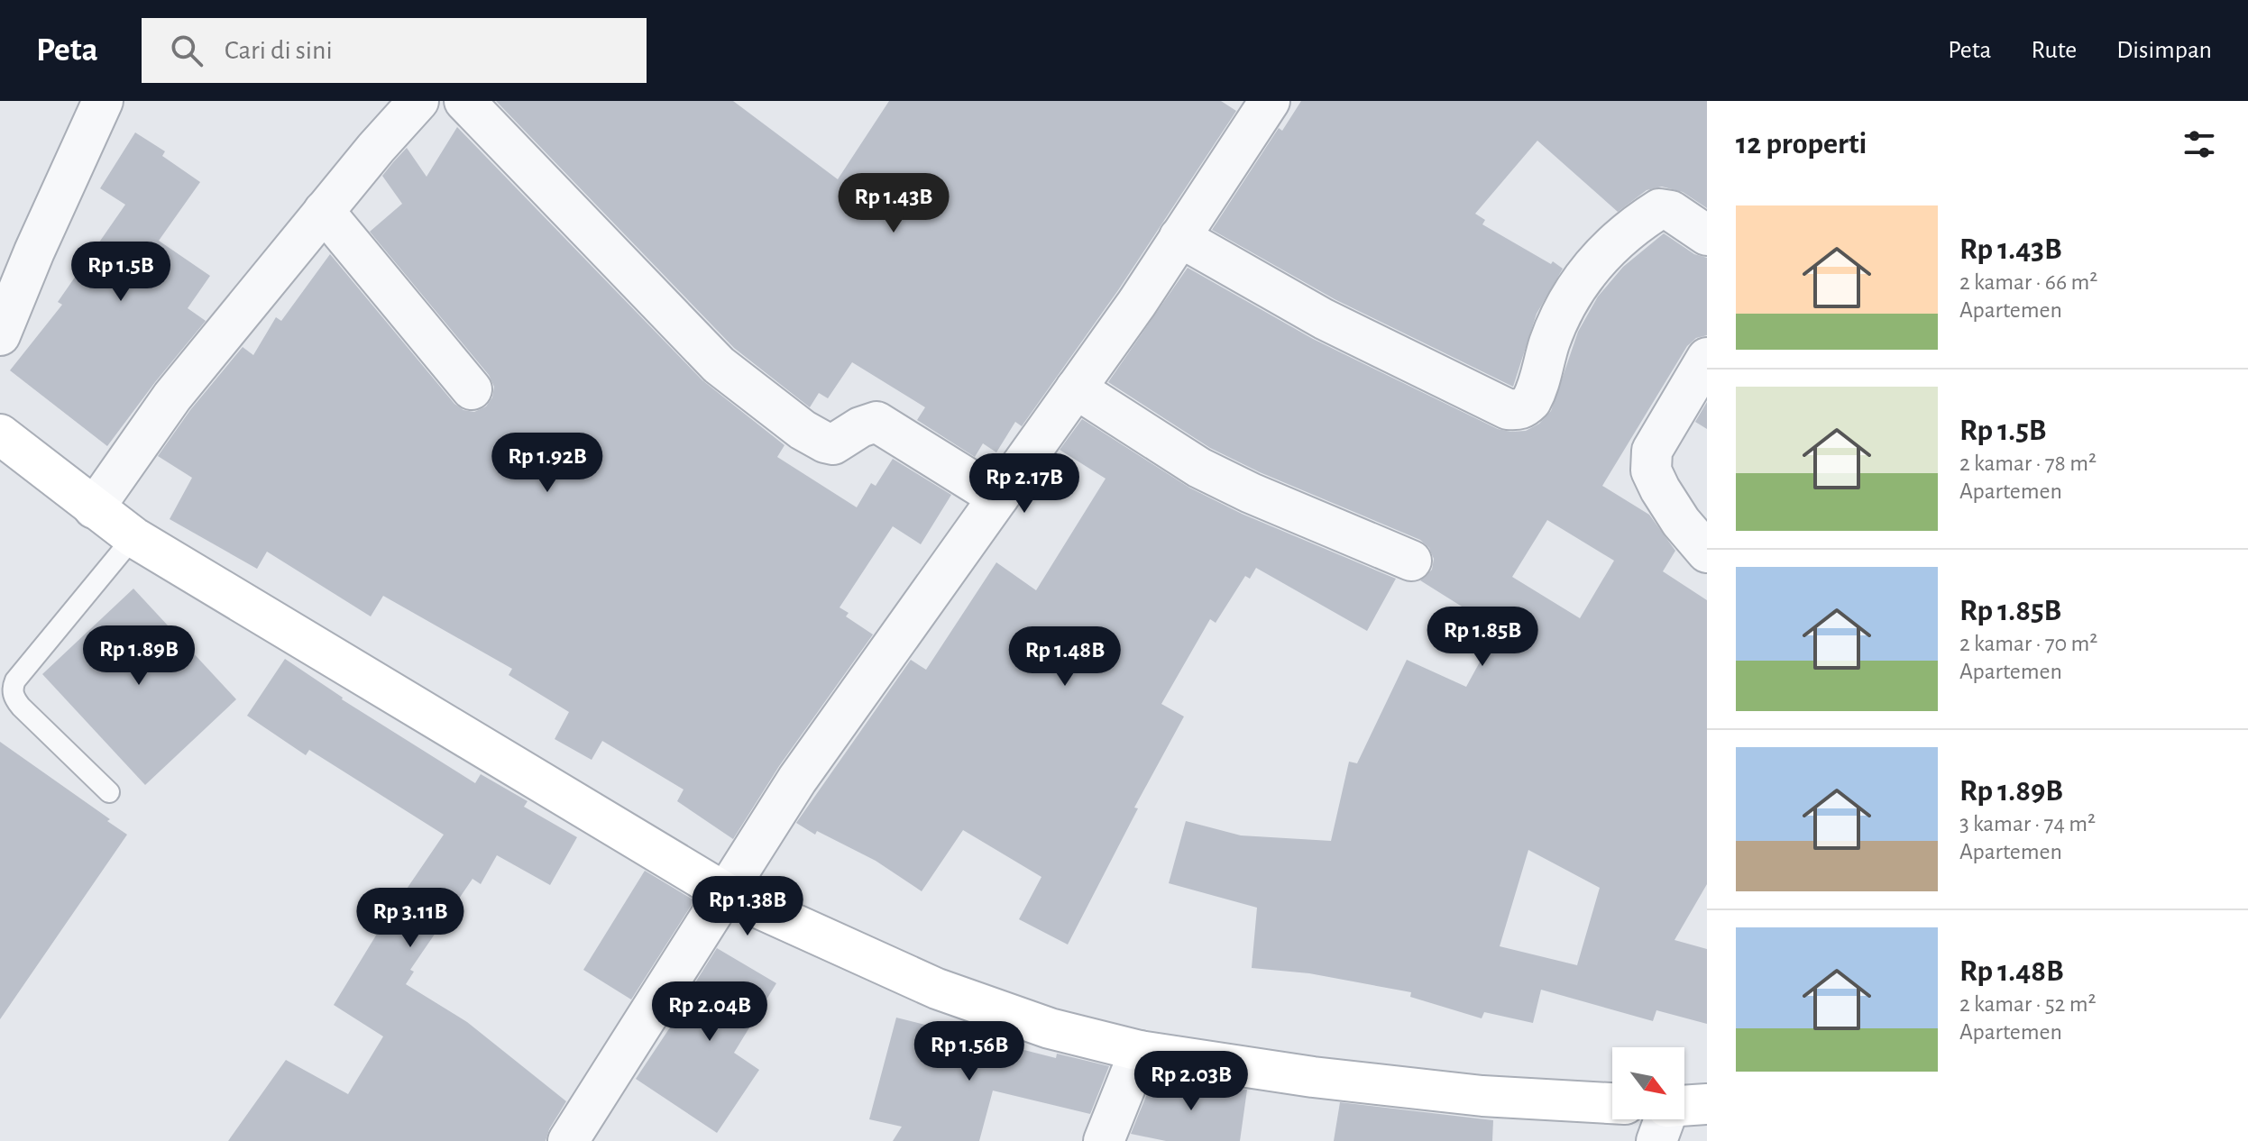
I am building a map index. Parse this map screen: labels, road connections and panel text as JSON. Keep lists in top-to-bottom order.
{
  "north": "bottom right",
  "page": {
    "header": "Peta",
    "search": "Cari di sini",
    "nav": ["Peta", "Rute", "Disimpan"],
    "heading": "12 properti",
    "price": [
      "Rp 1.43B",
      "Rp 1.5B",
      "Rp 1.92B",
      "Rp 2.17B",
      "Rp 1.85B",
      "Rp 1.89B",
      "Rp 1.48B",
      "Rp 1.38B",
      "Rp 3.11B",
      "Rp 2.04B",
      "Rp 1.56B",
      "Rp 2.03B"
    ],
    "list": [
      {
        "name": "Rp 1.43B",
        "note": "2 kamar · 66 m² · Apartemen"
      },
      {
        "name": "Rp 1.5B",
        "note": "2 kamar · 78 m² · Apartemen"
      },
      {
        "name": "Rp 1.85B",
        "note": "2 kamar · 70 m² · Apartemen"
      },
      {
        "name": "Rp 1.89B",
        "note": "3 kamar · 74 m² · Apartemen"
      },
      {
        "name": "Rp 1.48B",
        "note": "2 kamar · 52 m² · Apartemen"
      }
    ]
  }
}
